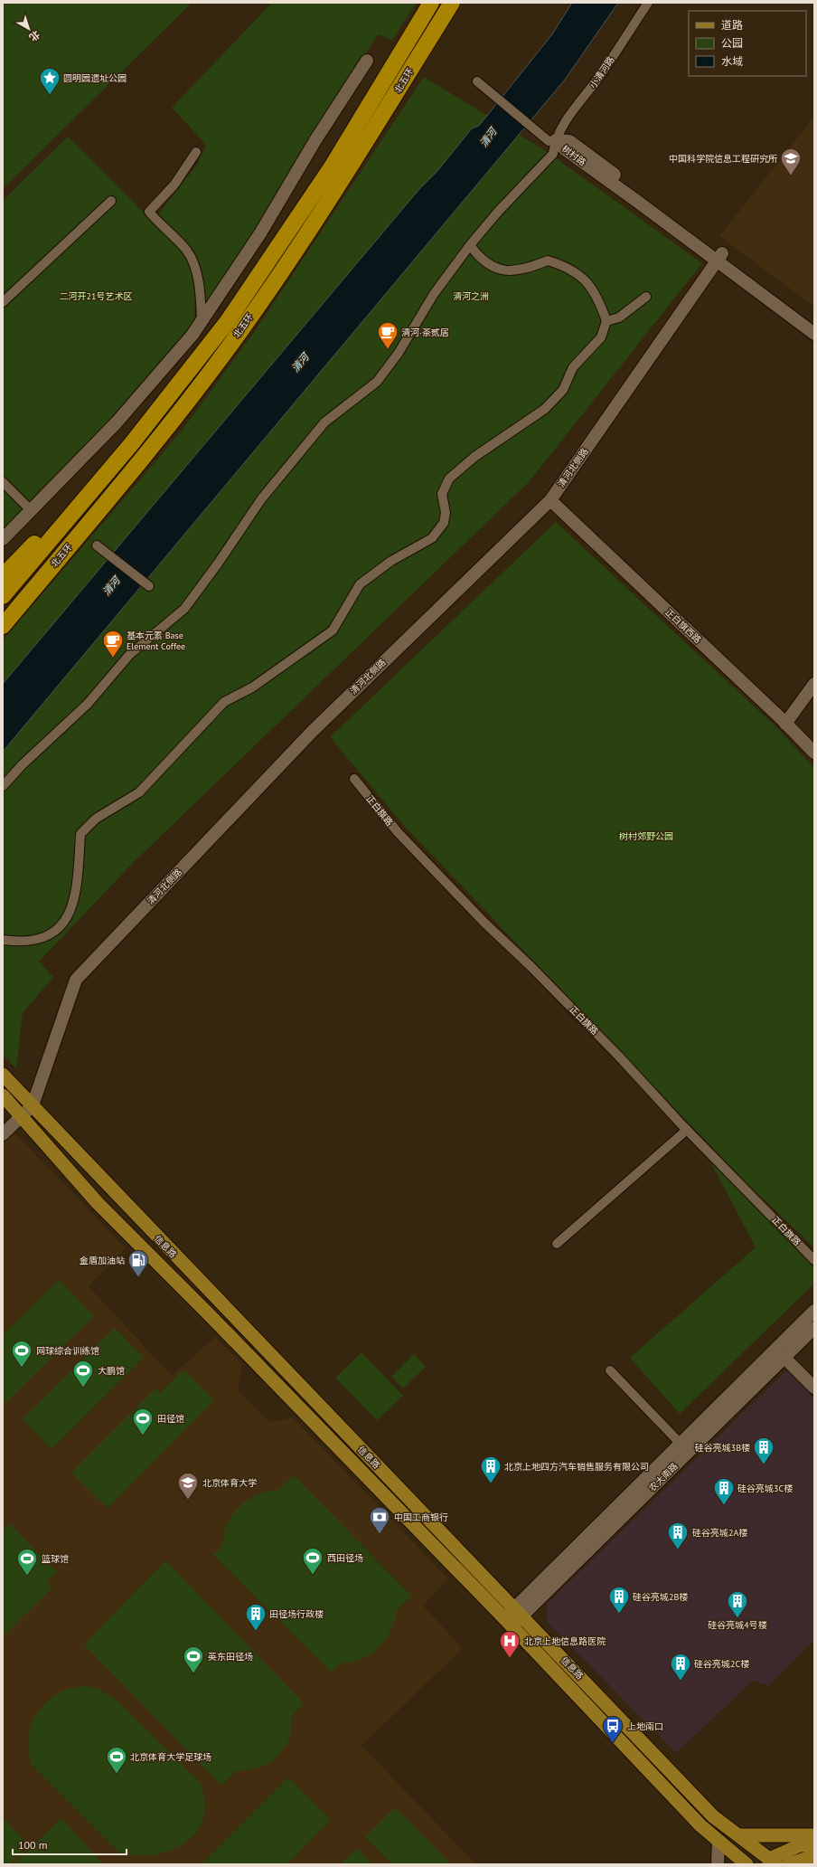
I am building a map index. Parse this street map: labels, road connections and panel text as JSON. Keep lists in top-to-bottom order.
{
  "streets": {
    "highway": ["北五环"],
    "main road": ["信息路"],
    "street": [
      "小清河路",
      "树村路",
      "清河北侧路",
      "正白旗西路",
      "正白旗路",
      "农大南路"
    ]
  },
  "crossings": [
    ["小清河路", "树村路"],
    ["树村路", "清河北侧路"],
    ["清河北侧路", "正白旗西路"],
    ["清河北侧路", "信息路"],
    ["信息路", "农大南路"]
  ],
  "water": ["清河"],
  "parks": ["二河开21号艺术区", "清河之洲", "树村郊野公园"],
  "places": {
    "place": ["圆明园遗址公园"],
    "school or university": ["中国科学院信息工程研究所", "北京体育大学"],
    "cafe": ["清河·茶贰居", "基本元素 Base Element Coffee"],
    "fuel station": ["金盾加油站"],
    "sports": [
      "网球综合训练馆",
      "大鹏馆",
      "田径馆",
      "西田径场",
      "篮球馆",
      "英东田径场",
      "北京体育大学足球场"
    ],
    "building": [
      "硅谷亮城3B楼",
      "北京上地四方汽车销售服务有限公司",
      "硅谷亮城3C楼",
      "硅谷亮城2A楼",
      "硅谷亮城2B楼",
      "硅谷亮城4号楼",
      "田径场行政楼",
      "硅谷亮城2C楼"
    ],
    "bank": ["中国工商银行"],
    "hospital": ["北京上地信息路医院"],
    "bus stop": ["上地南口"]
  },
  "legend": ["道路", "公园", "水域"],
  "scale_bar": "100 m",
  "north": "bottom right"
}
